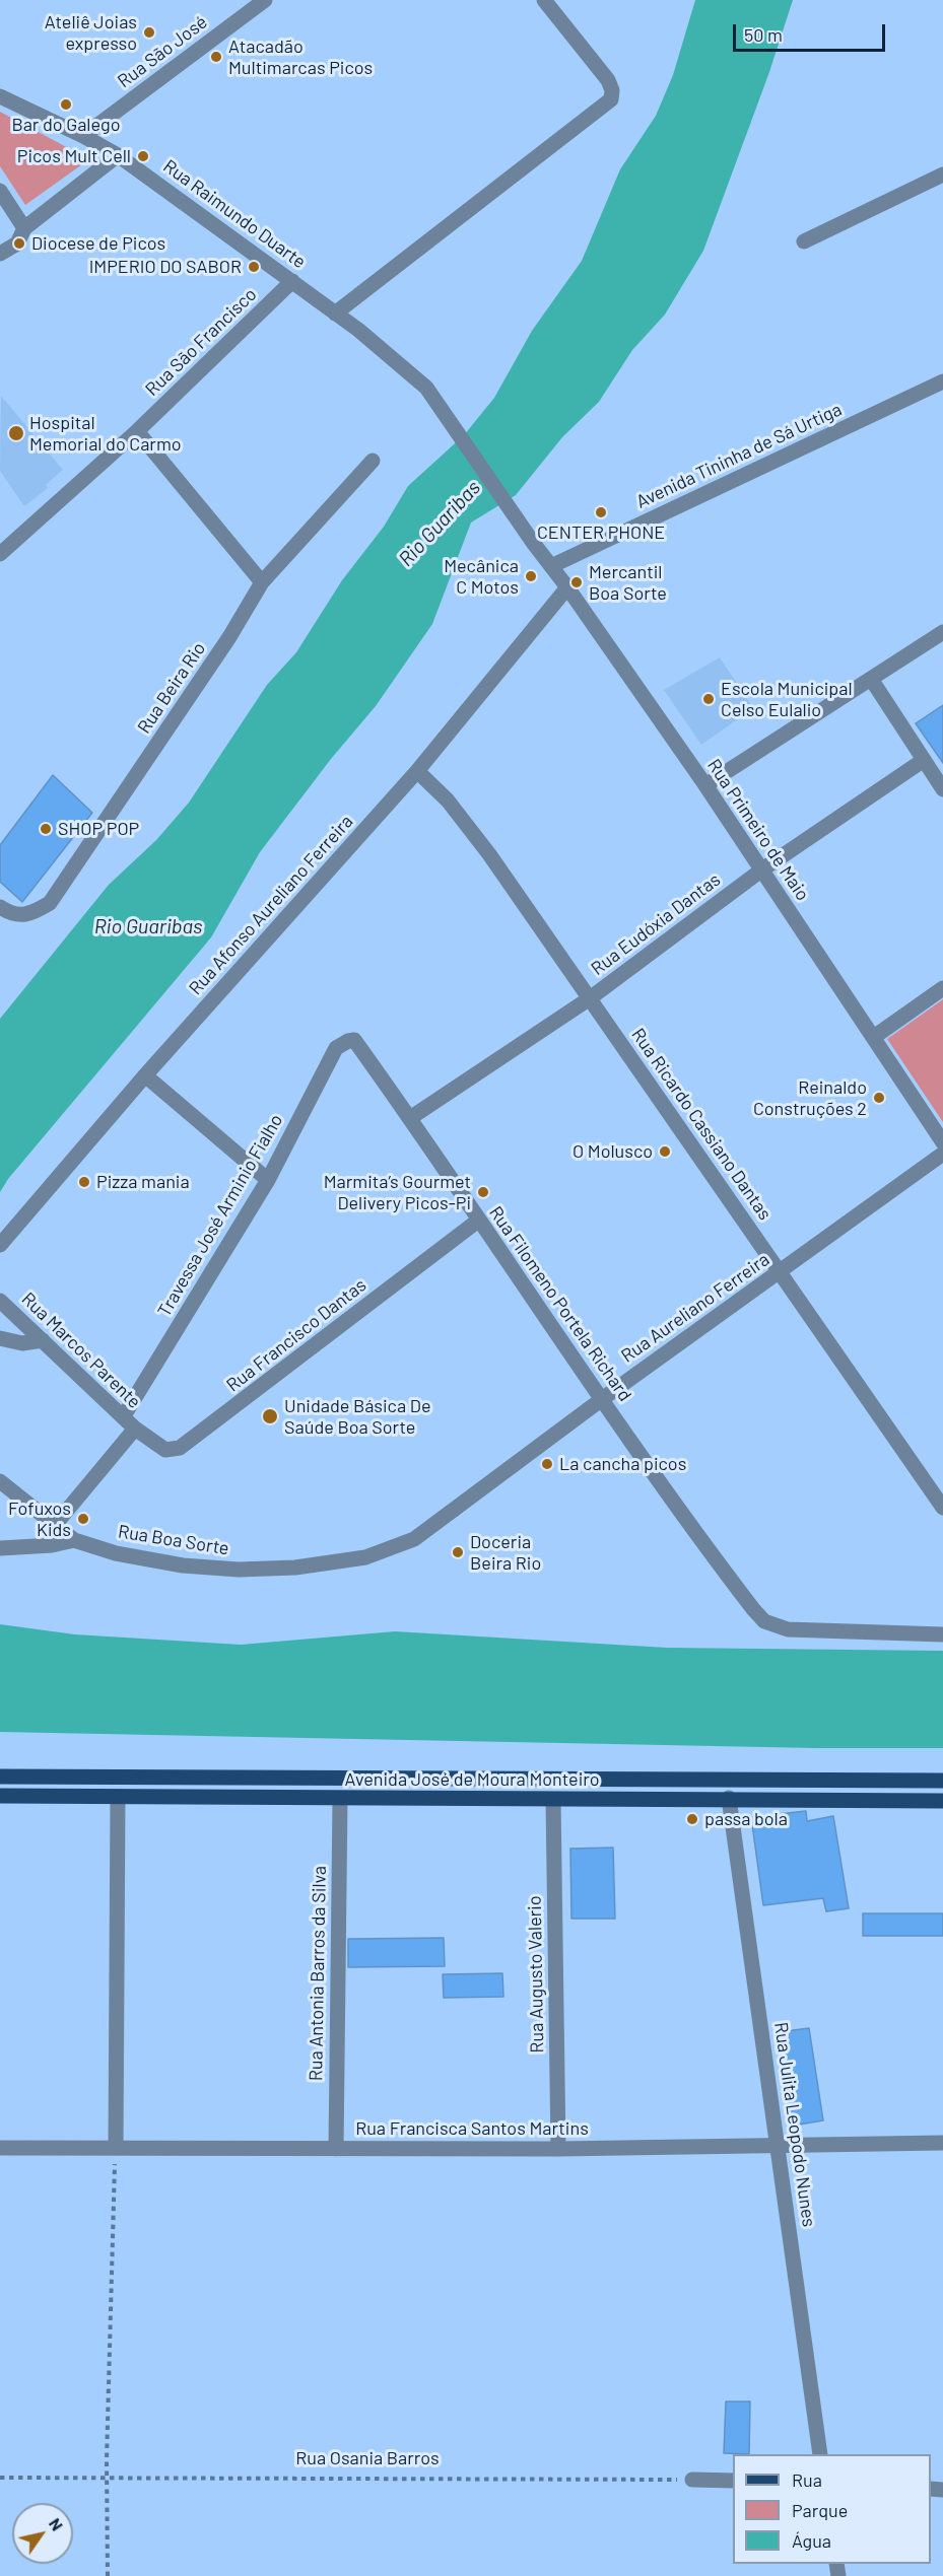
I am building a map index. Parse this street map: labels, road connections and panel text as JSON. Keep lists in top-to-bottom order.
{
  "streets": {
    "main road": ["Avenida José de Moura Monteiro"],
    "street": [
      "Rua São José",
      "Rua Raimundo Duarte",
      "Rua São Francisco",
      "Avenida Tininha de Sá Urtiga",
      "Rua Beira Rio",
      "Rua Primeiro de Maio",
      "Rua Afonso Aureliano Ferreira",
      "Rua Eudóxia Dantas",
      "Rua Ricardo Cassiano Dantas",
      "Travessa José Arminio Fialho",
      "Rua Filomeno Portela Richard",
      "Rua Aureliano Ferreira",
      "Rua Francisco Dantas",
      "Rua Marcos Parente",
      "Rua Boa Sorte",
      "Rua Antonia Barros da Silva",
      "Rua Augusto Valerio",
      "Rua Julita Leopodo Nunes",
      "Rua Francisca Santos Martins"
    ],
    "path": ["Rua Osania Barros"]
  },
  "crossings": [
    ["Rua São José", "Rua Raimundo Duarte"],
    ["Rua Raimundo Duarte", "Rua São Francisco"],
    ["Rua Raimundo Duarte", "Rua Primeiro de Maio"],
    ["Avenida Tininha de Sá Urtiga", "Rua Primeiro de Maio"],
    ["Rua Primeiro de Maio", "Rua Afonso Aureliano Ferreira"],
    ["Rua Primeiro de Maio", "Rua Eudóxia Dantas"],
    ["Rua Afonso Aureliano Ferreira", "Rua Ricardo Cassiano Dantas"],
    ["Rua Eudóxia Dantas", "Rua Ricardo Cassiano Dantas"],
    ["Rua Eudóxia Dantas", "Rua Filomeno Portela Richard"],
    ["Rua Ricardo Cassiano Dantas", "Rua Aureliano Ferreira"],
    ["Travessa José Arminio Fialho", "Rua Filomeno Portela Richard"],
    ["Travessa José Arminio Fialho", "Rua Marcos Parente"],
    ["Rua Filomeno Portela Richard", "Rua Aureliano Ferreira"],
    ["Rua Filomeno Portela Richard", "Rua Francisco Dantas"],
    ["Rua Aureliano Ferreira", "Rua Boa Sorte"],
    ["Rua Francisco Dantas", "Rua Marcos Parente"],
    ["Avenida José de Moura Monteiro", "Rua Antonia Barros da Silva"],
    ["Avenida José de Moura Monteiro", "Rua Augusto Valerio"],
    ["Avenida José de Moura Monteiro", "Rua Julita Leopodo Nunes"],
    ["Rua Antonia Barros da Silva", "Rua Francisca Santos Martins"],
    ["Rua Augusto Valerio", "Rua Francisca Santos Martins"],
    ["Rua Julita Leopodo Nunes", "Rua Francisca Santos Martins"]
  ],
  "water": ["Rio Guaribas"],
  "places": [
    "Ateliê Joias expresso",
    "Atacadão Multimarcas Picos",
    "Bar do Galego",
    "Picos Mult Cell",
    "Diocese de Picos",
    "IMPERIO DO SABOR",
    "Hospital Memorial do Carmo",
    "CENTER PHONE",
    "Mecânica C Motos",
    "Mercantil Boa Sorte",
    "Escola Municipal Celso Eulalio",
    "SHOP POP",
    "Reinaldo Construções 2",
    "O Molusco",
    "Pizza mania",
    "Marmita’s Gourmet Delivery Picos-Pi",
    "Unidade Básica De Saúde Boa Sorte",
    "La cancha picos",
    "Fofuxos Kids",
    "Doceria Beira Rio",
    "passa bola"
  ],
  "legend": ["Rua", "Parque", "Água"],
  "scale_bar": "50 m",
  "north": "top right"
}
